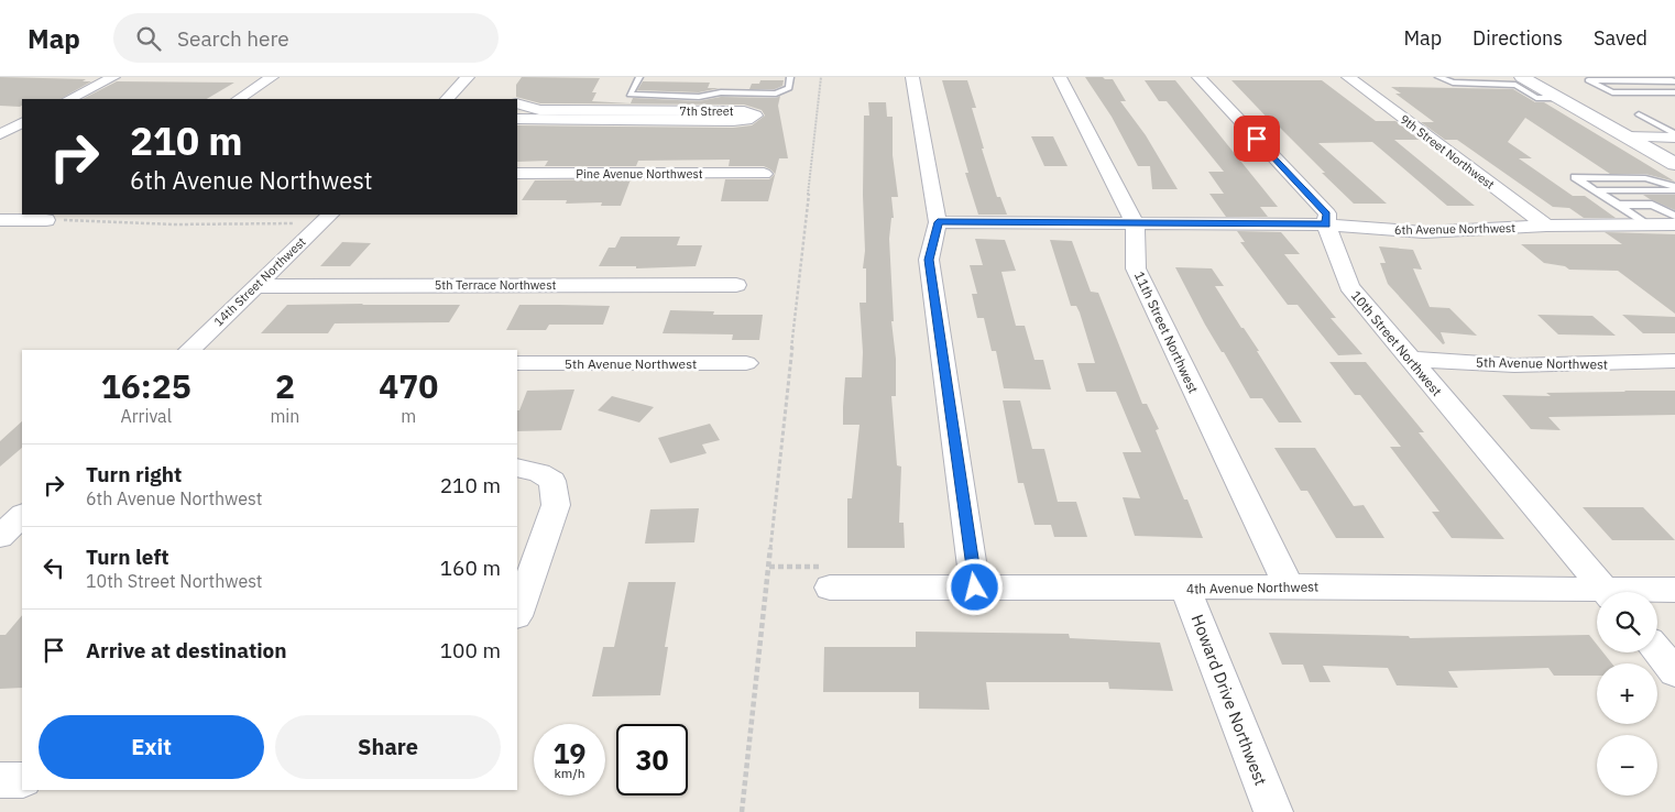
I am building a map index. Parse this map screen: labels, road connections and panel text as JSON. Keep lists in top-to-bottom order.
{
  "streets": {
    "street": [
      "7th Street",
      "9th Street Northwest",
      "Pine Avenue Northwest",
      "6th Avenue Northwest",
      "14th Street Northwest",
      "5th Terrace Northwest",
      "11th Street Northwest",
      "10th Street Northwest",
      "5th Avenue Northwest",
      "4th Avenue Northwest",
      "Howard Drive Northwest"
    ]
  },
  "crossings": [
    ["9th Street Northwest", "6th Avenue Northwest"],
    ["6th Avenue Northwest", "11th Street Northwest"],
    ["6th Avenue Northwest", "10th Street Northwest"],
    ["14th Street Northwest", "5th Terrace Northwest"],
    ["11th Street Northwest", "4th Avenue Northwest"],
    ["10th Street Northwest", "5th Avenue Northwest"],
    ["4th Avenue Northwest", "Howard Drive Northwest"]
  ],
  "page": {
    "header": "Map",
    "search": "Search here",
    "nav": ["Map", "Directions", "Saved"],
    "turn": ["210 m", "6th Avenue Northwest"],
    "eta": [
      "16:25",
      "Arrival",
      "2",
      "min",
      "470",
      "m"
    ],
    "list": [
      {
        "name": "Turn right",
        "note": "6th Avenue Northwest",
        "value": "210 m"
      },
      {
        "name": "Turn left",
        "note": "10th Street Northwest",
        "value": "160 m"
      },
      {
        "name": "Arrive at destination",
        "value": "100 m"
      }
    ],
    "map_buttons": ["+", "−"],
    "buttons": ["Exit", "Share"],
    "speed": "19 km/h",
    "limit": "30"
  }
}
